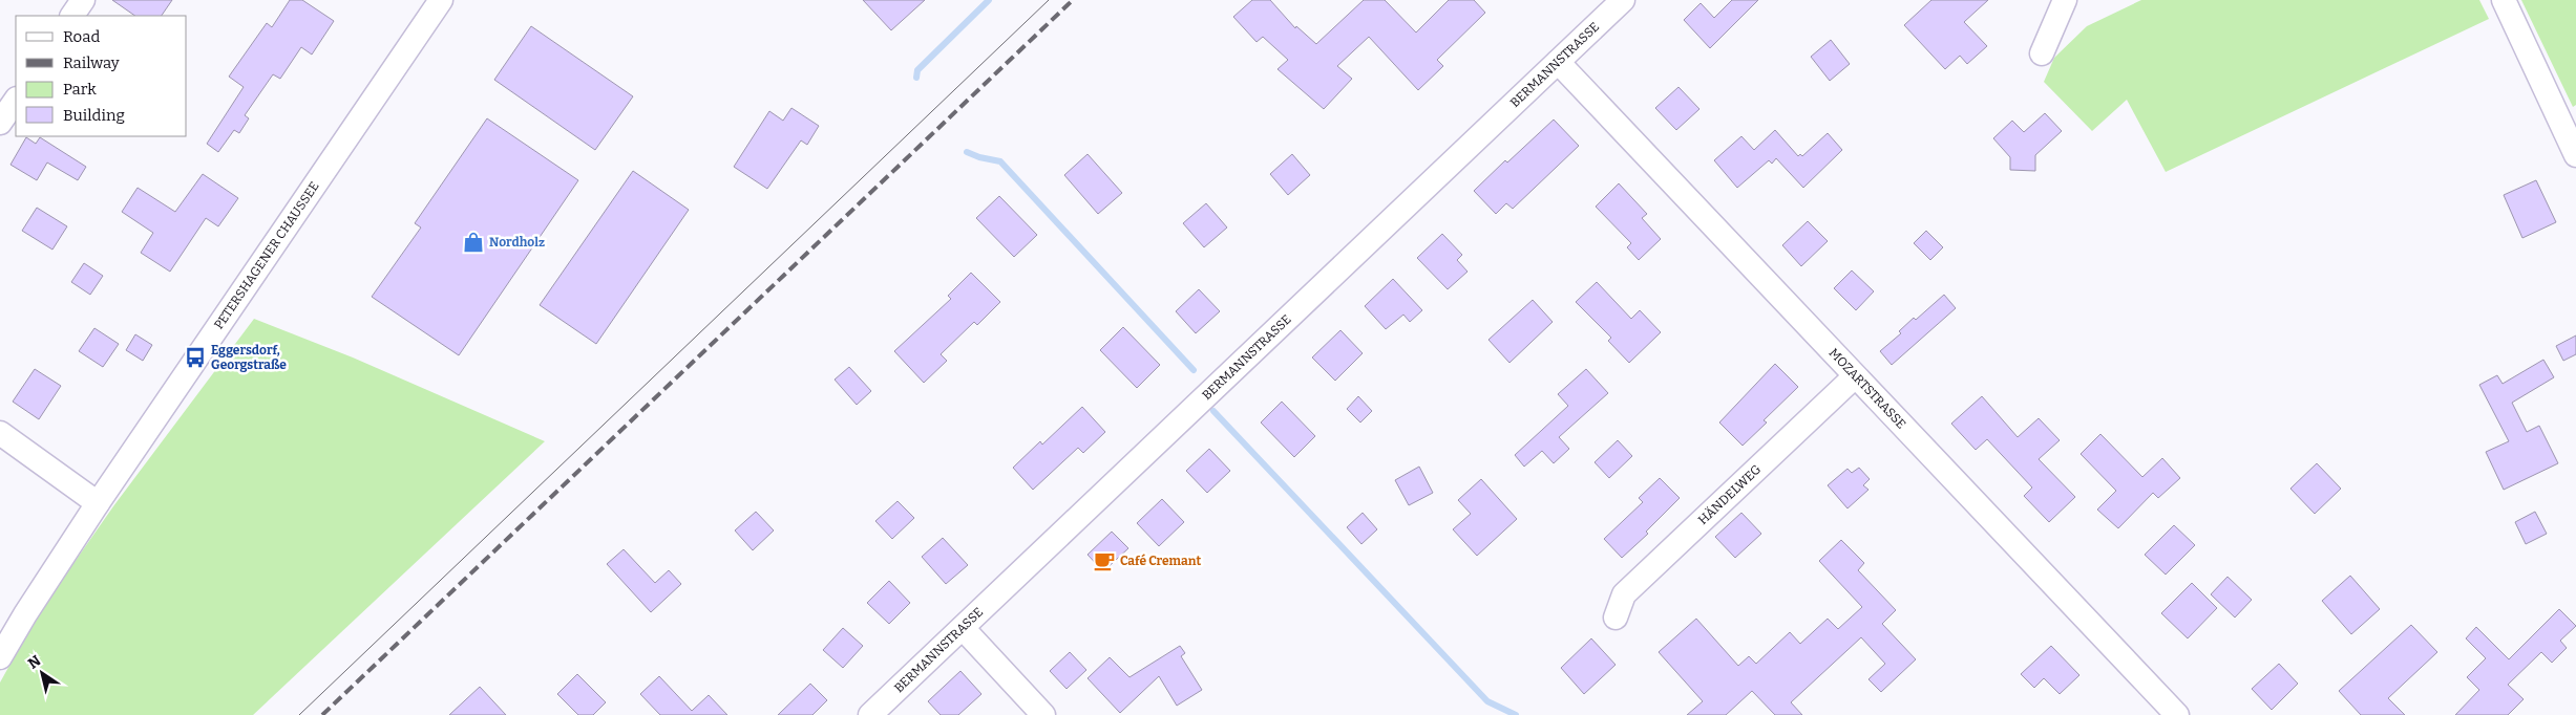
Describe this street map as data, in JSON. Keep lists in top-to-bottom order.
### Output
{
  "streets": {
    "street": [
      "BERMANNSTRASSE",
      "PETERSHAGENER CHAUSSEE",
      "MOZARTSTRASSE",
      "HÄNDELWEG"
    ]
  },
  "crossings": [
    ["BERMANNSTRASSE", "MOZARTSTRASSE"],
    ["MOZARTSTRASSE", "HÄNDELWEG"]
  ],
  "places": {
    "shop": ["Nordholz"],
    "bus stop": ["Eggersdorf, Georgstraße"],
    "cafe": ["Café Cremant"]
  },
  "legend": [
    "Road",
    "Railway",
    "Park",
    "Building"
  ],
  "north": "top left"
}
